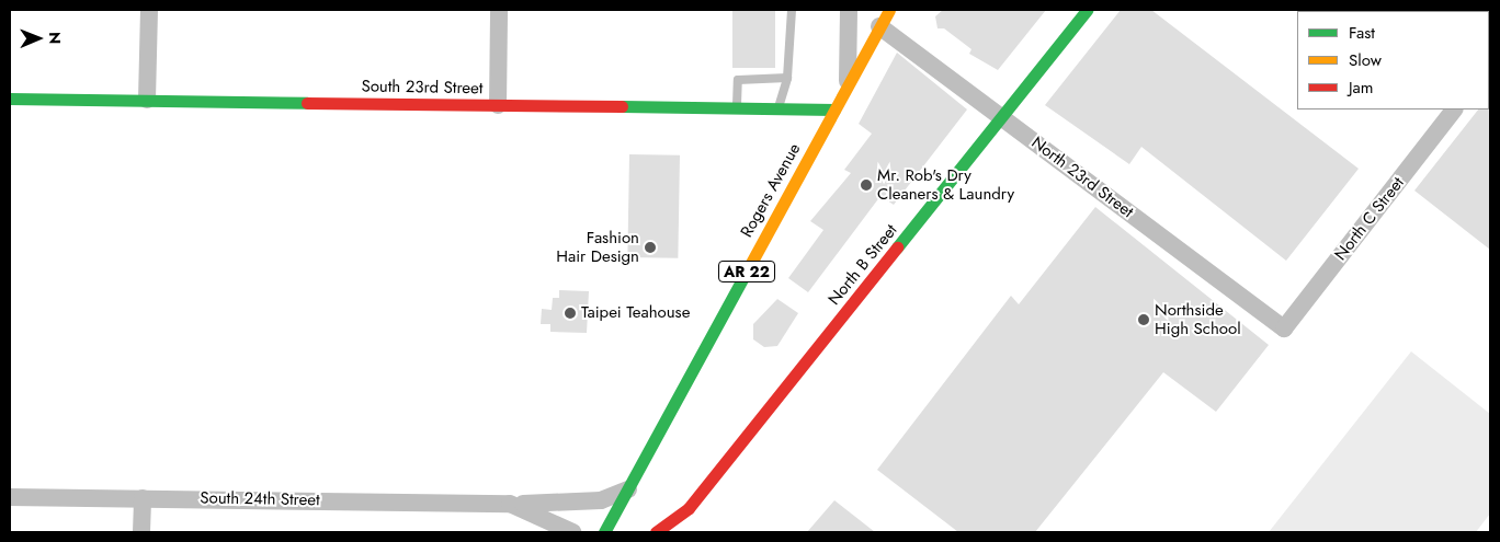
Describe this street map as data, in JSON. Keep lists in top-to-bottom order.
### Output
{
  "streets": {
    "street": [
      "South 23rd Street",
      "North 23rd Street",
      "Rogers Avenue",
      "North C Street",
      "North B Street",
      "AR 22",
      "South 24th Street"
    ]
  },
  "crossings": [
    ["South 23rd Street", "Rogers Avenue"],
    ["North 23rd Street", "Rogers Avenue"],
    ["North 23rd Street", "North C Street"],
    ["North 23rd Street", "North B Street"],
    ["Rogers Avenue", "South 24th Street"]
  ],
  "places": [
    "Mr. Rob's Dry Cleaners & Laundry",
    "Fashion Hair Design",
    "Taipei Teahouse",
    "Northside High School"
  ],
  "legend": ["Fast", "Slow", "Jam"],
  "north": "right"
}
